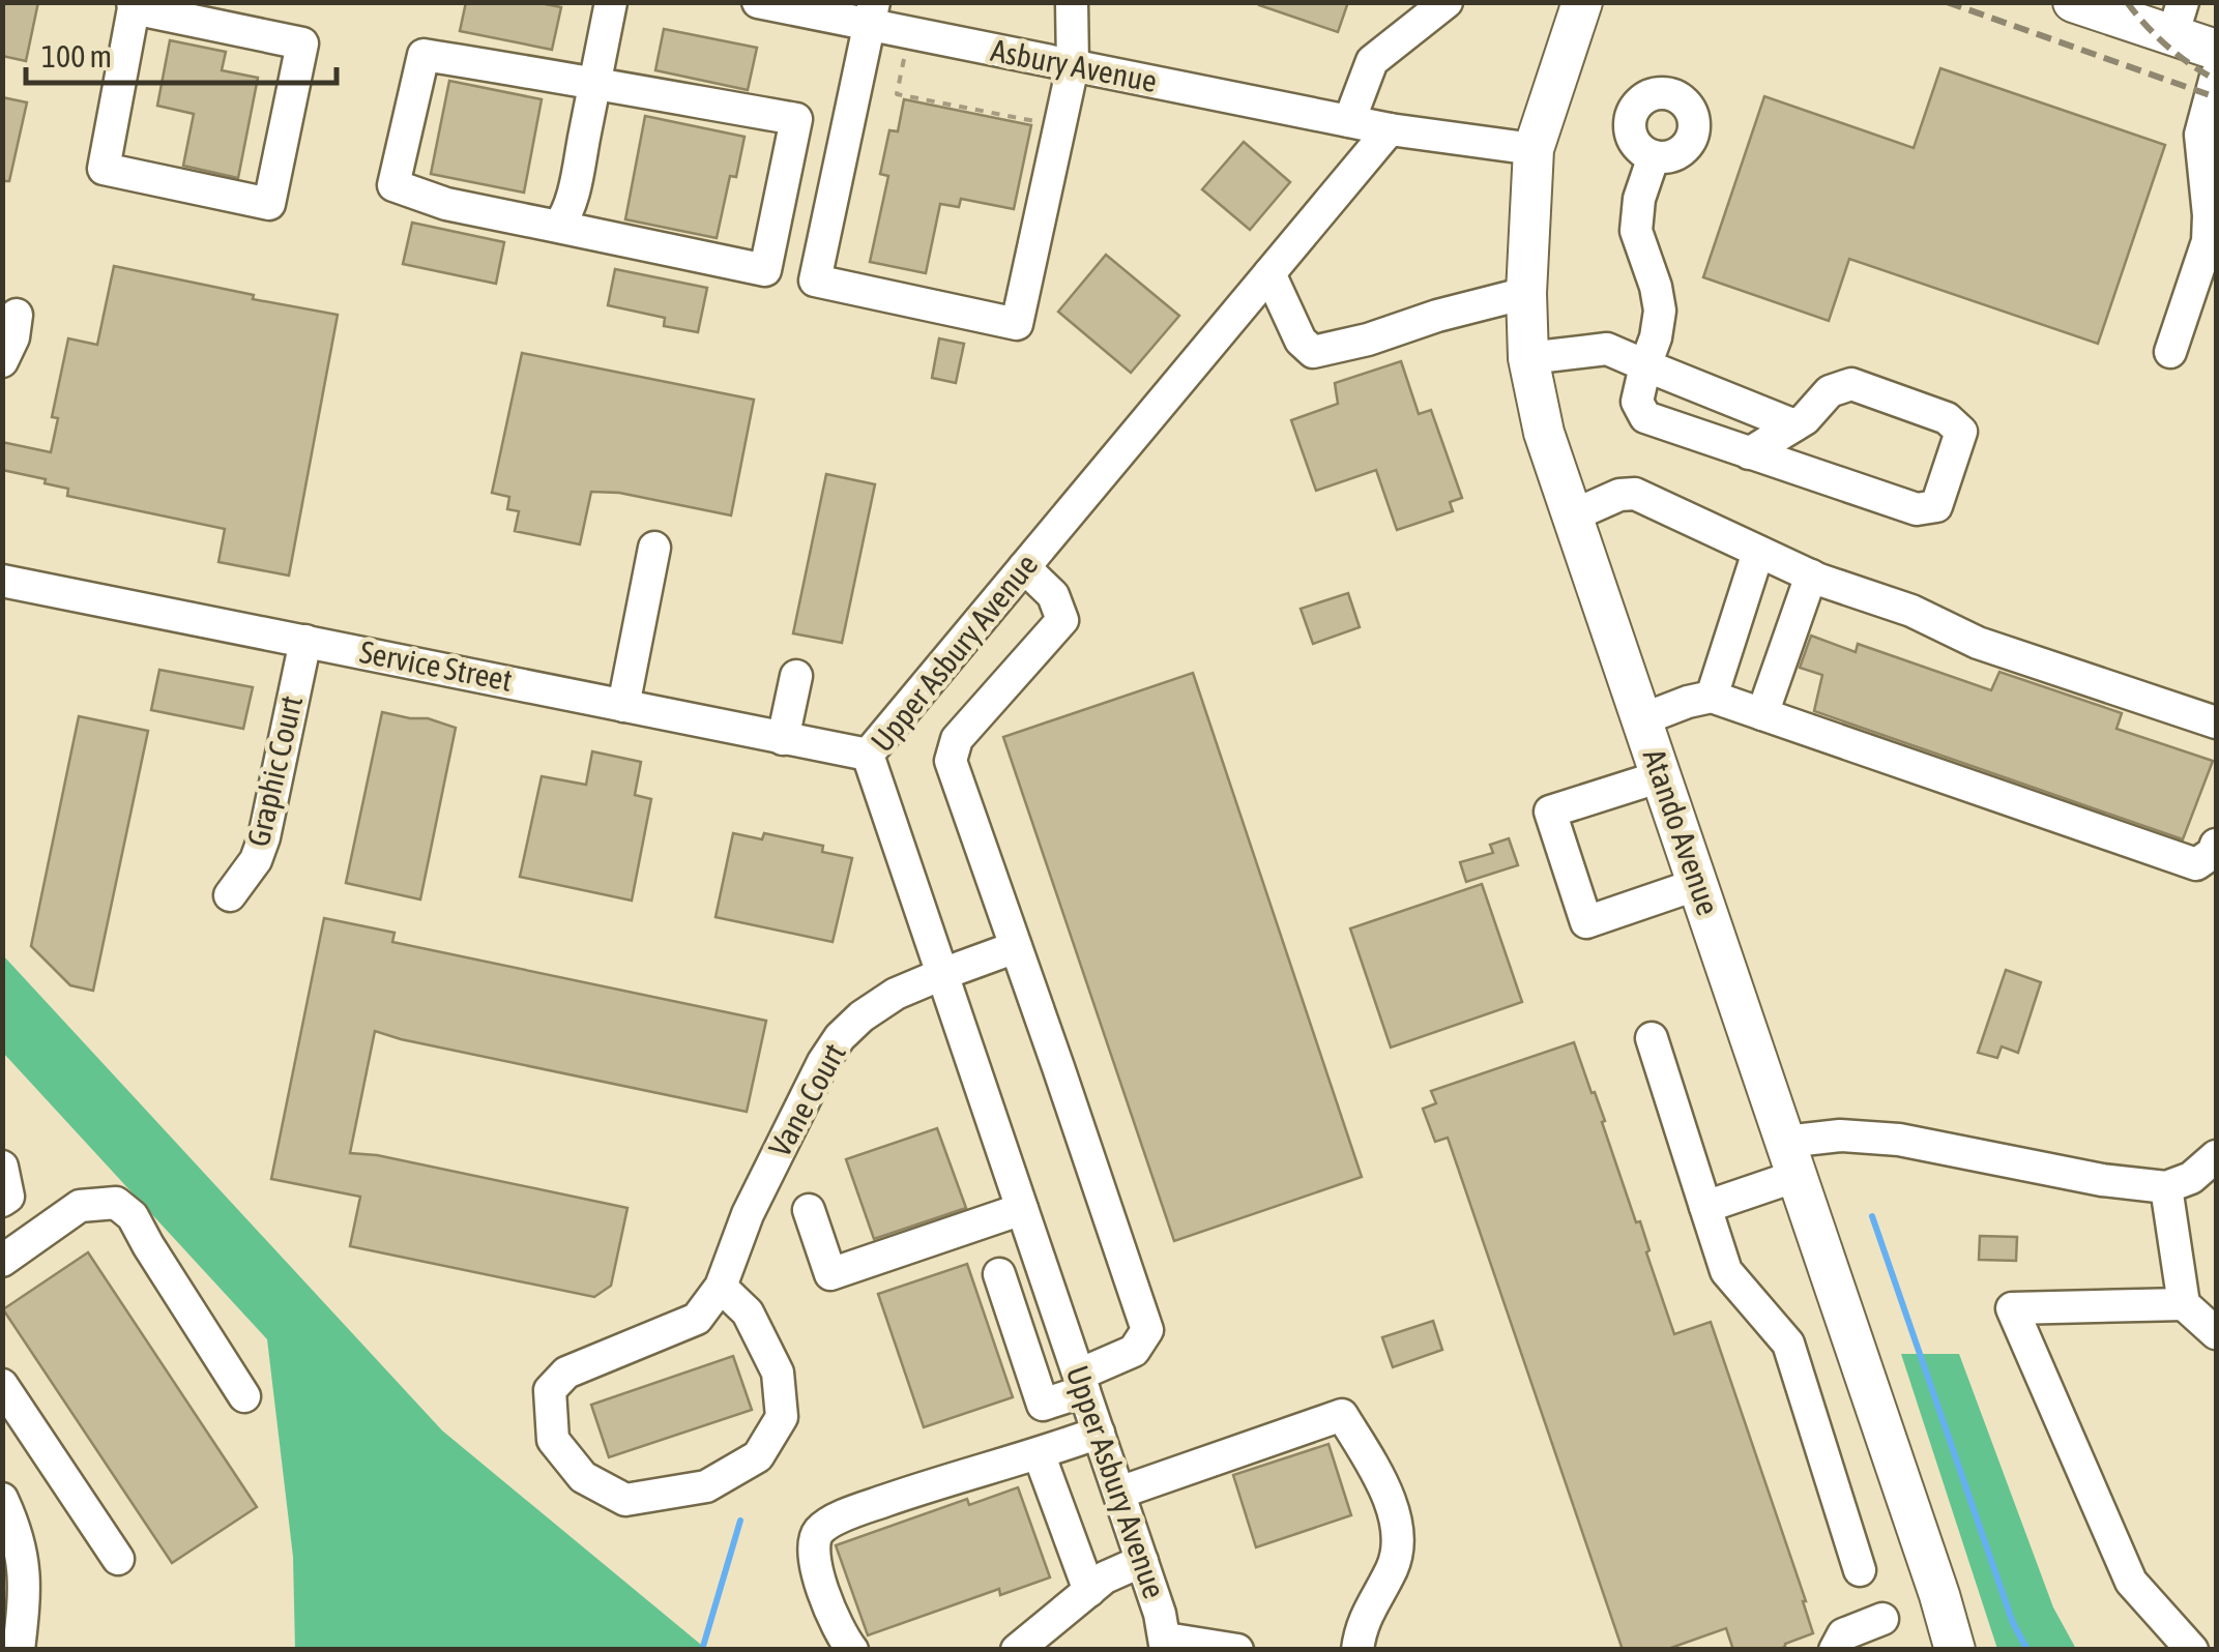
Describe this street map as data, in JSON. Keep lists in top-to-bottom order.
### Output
{
  "streets": {
    "main road": ["Atando Avenue"],
    "street": [
      "Asbury Avenue",
      "Upper Asbury Avenue",
      "Service Street",
      "Graphic Court",
      "Vane Court"
    ]
  },
  "crossings": [
    ["Asbury Avenue", "Upper Asbury Avenue"],
    ["Upper Asbury Avenue", "Service Street"],
    ["Upper Asbury Avenue", "Vane Court"],
    ["Service Street", "Graphic Court"]
  ],
  "scale_bar": "100 m"
}
